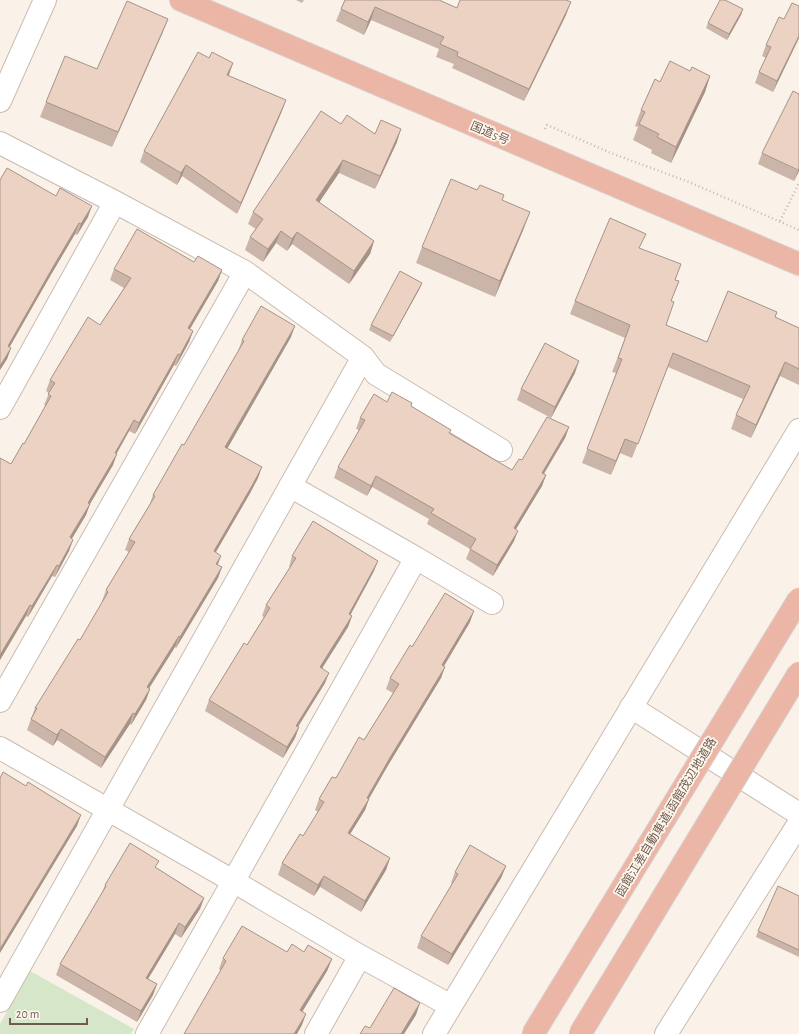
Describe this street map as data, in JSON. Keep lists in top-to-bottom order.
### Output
{
  "streets": {
    "highway": ["国道5号", "函館江差自動車道;函館茂辺地道路"]
  },
  "scale_bar": "20 m"
}
